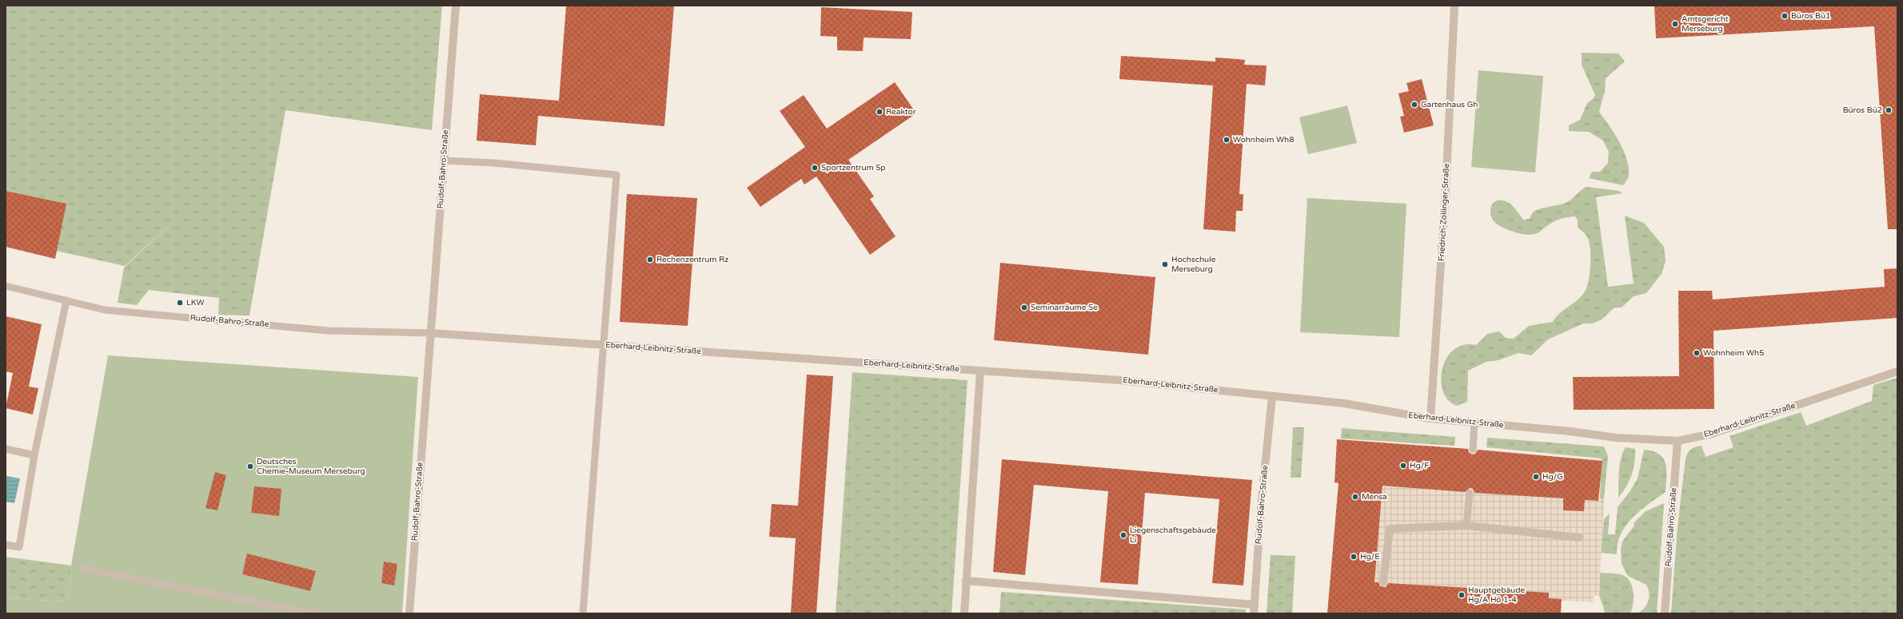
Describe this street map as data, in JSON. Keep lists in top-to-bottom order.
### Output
{
  "streets": {
    "street": ["Rudolf-Bahro-Straße", "Friedrich-Zollinger-Straße", "Eberhard-Leibnitz-Straße"]
  },
  "crossings": [
    ["Rudolf-Bahro-Straße", "Eberhard-Leibnitz-Straße"],
    ["Friedrich-Zollinger-Straße", "Eberhard-Leibnitz-Straße"]
  ],
  "places": [
    "Büros Bü1",
    "Amtsgericht Merseburg",
    "Gartenhaus Gh",
    "Büros Bü2",
    "Reaktor",
    "Wohnheim Wh8",
    "Sportzentrum Sp",
    "Rechenzentrum Rz",
    "Hochschule Merseburg",
    "LKW",
    "Seminarräume Se",
    "Wohnheim Wh5",
    "Hg/F",
    "Deutsches Chemie-Museum Merseburg",
    "Hg/G",
    "Mensa",
    "Liegenschaftsgebäude Li",
    "Hg/E",
    "Hauptgebäude Hg/A Hö 1-4"
  ]
}
